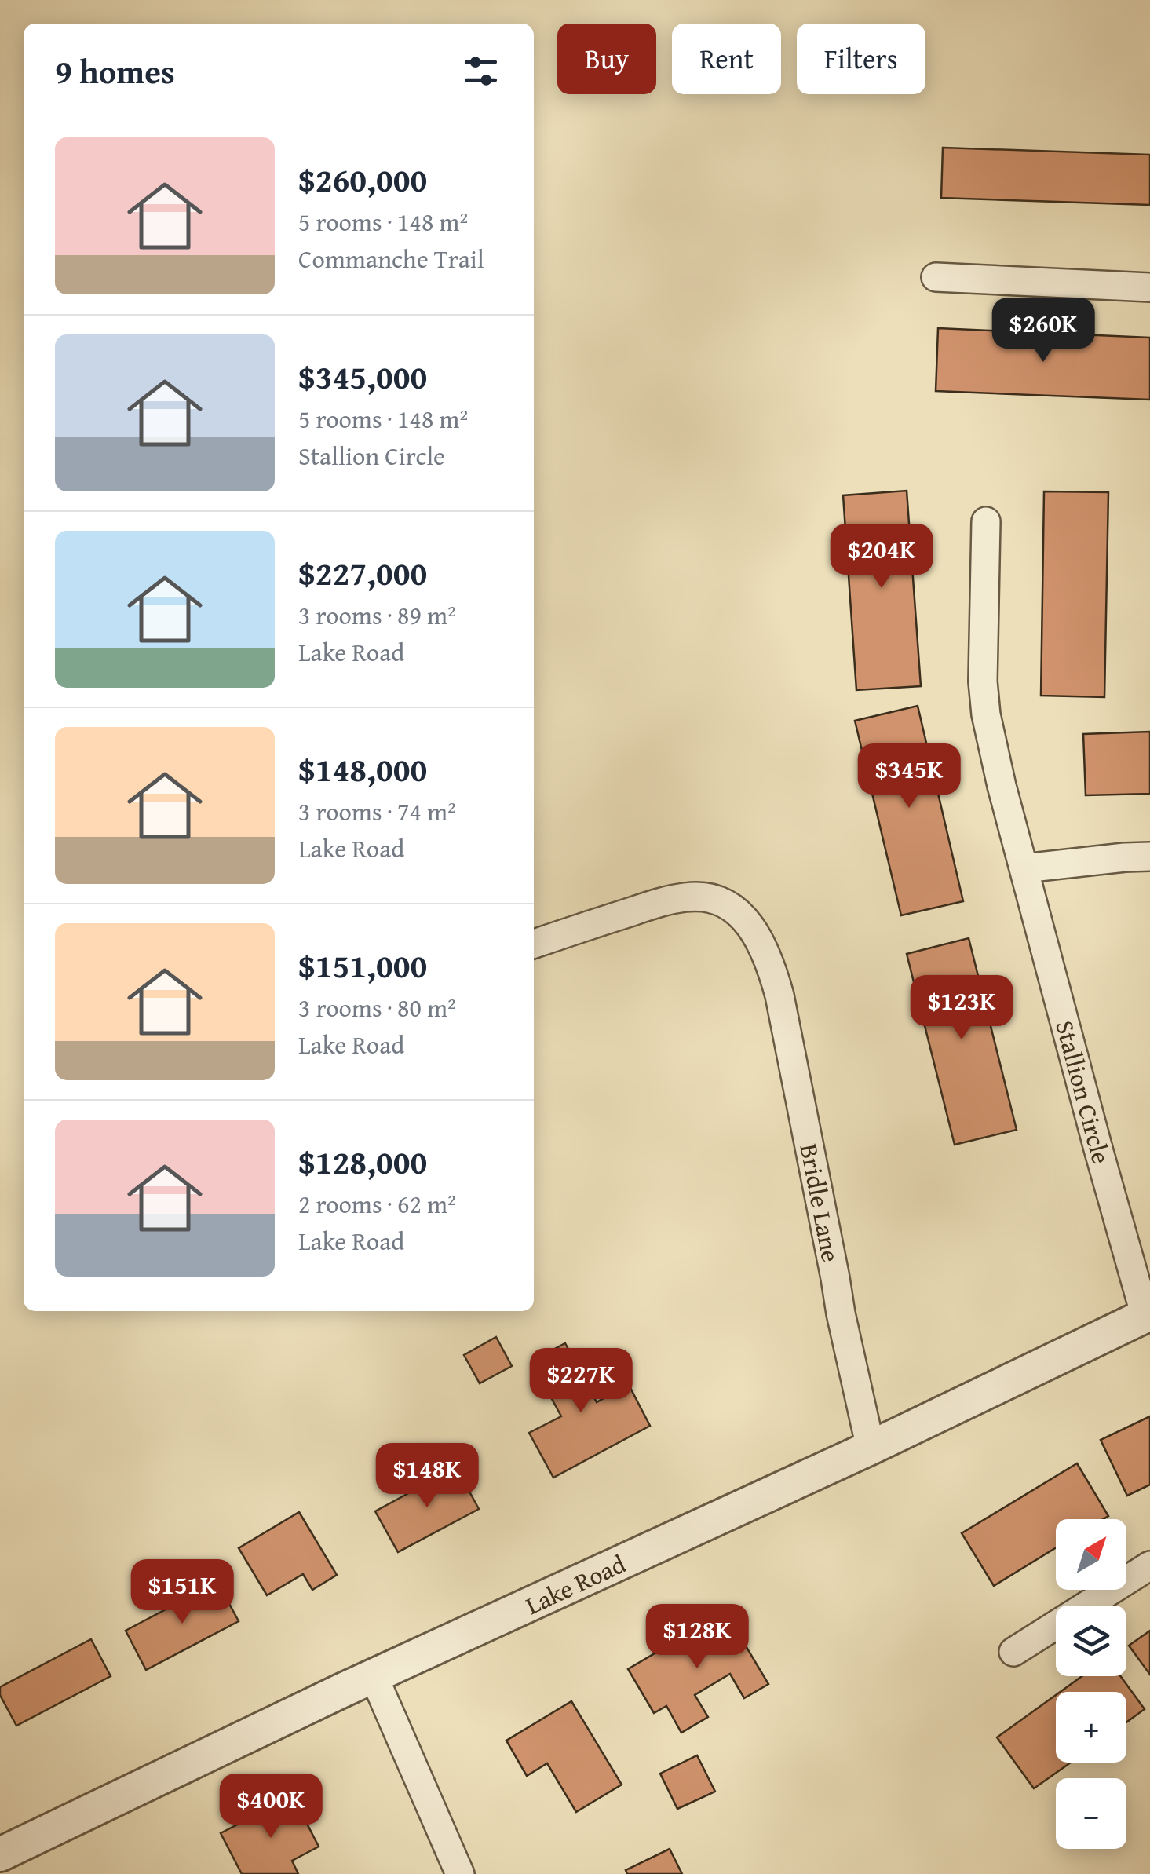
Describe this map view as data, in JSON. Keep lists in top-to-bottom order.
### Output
{
  "streets": {
    "street": ["Stallion Circle", "Bridle Lane", "Lake Road"]
  },
  "crossings": [
    ["Stallion Circle", "Lake Road"],
    ["Bridle Lane", "Lake Road"]
  ],
  "north": "top right",
  "page": {
    "chip": ["Buy", "Rent", "Filters"],
    "heading": "9 homes",
    "list": [
      {
        "name": "$260,000",
        "note": "5 rooms · 148 m² · Commanche Trail"
      },
      {
        "name": "$345,000",
        "note": "5 rooms · 148 m² · Stallion Circle"
      },
      {
        "name": "$227,000",
        "note": "3 rooms · 89 m² · Lake Road"
      },
      {
        "name": "$148,000",
        "note": "3 rooms · 74 m² · Lake Road"
      },
      {
        "name": "$151,000",
        "note": "3 rooms · 80 m² · Lake Road"
      },
      {
        "name": "$128,000",
        "note": "2 rooms · 62 m² · Lake Road"
      }
    ],
    "price": [
      "$260K",
      "$204K",
      "$345K",
      "$123K",
      "$227K",
      "$148K",
      "$151K",
      "$128K",
      "$400K"
    ],
    "map_buttons": ["+", "−"]
  }
}
